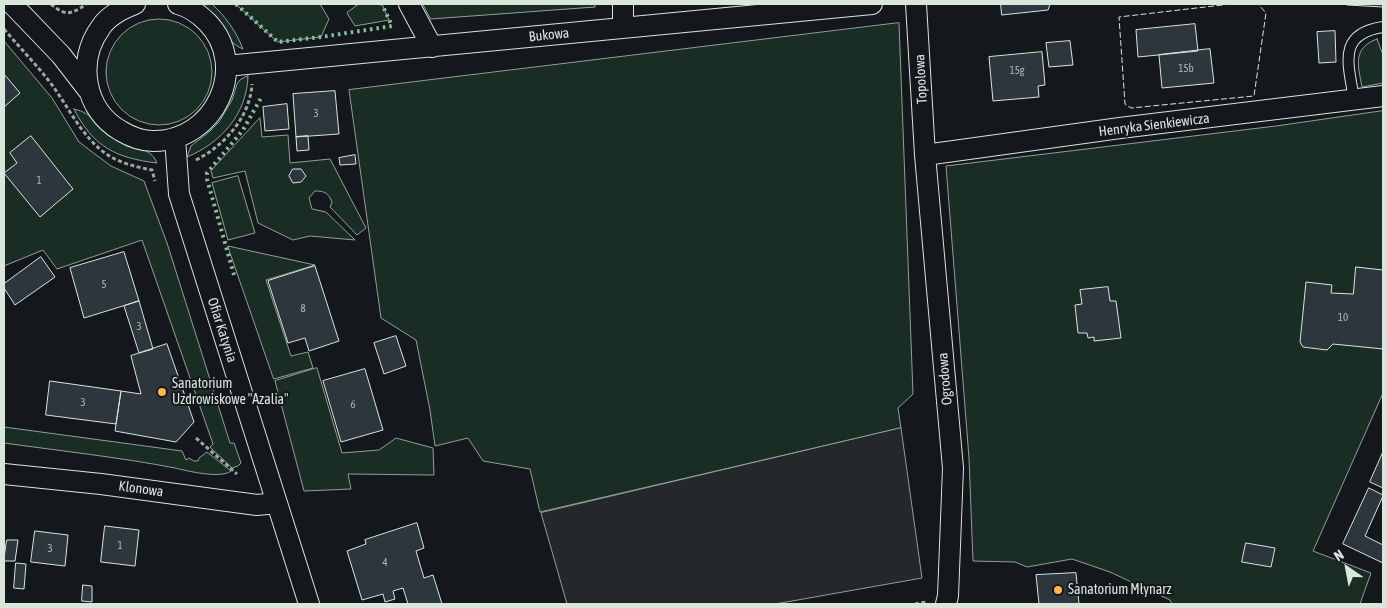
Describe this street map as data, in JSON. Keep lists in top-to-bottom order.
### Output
{
  "streets": {
    "street": [
      "Bukowa",
      "Topolowa",
      "Henryka Sienkiewicza",
      "Ofiar Katynia",
      "Ogrodowa",
      "Klonowa"
    ]
  },
  "crossings": [
    ["Topolowa", "Henryka Sienkiewicza"],
    ["Topolowa", "Ogrodowa"],
    ["Henryka Sienkiewicza", "Ogrodowa"],
    ["Ofiar Katynia", "Klonowa"]
  ],
  "places": ["Sanatorium Uzdrowiskowe \"Azalia\"", "Sanatorium Młynarz"],
  "house_numbers": [
    "15b",
    "15g",
    "3",
    "1",
    "5",
    "8",
    "10",
    "3",
    "3",
    "6",
    "1",
    "3",
    "4"
  ],
  "north": "top left"
}
